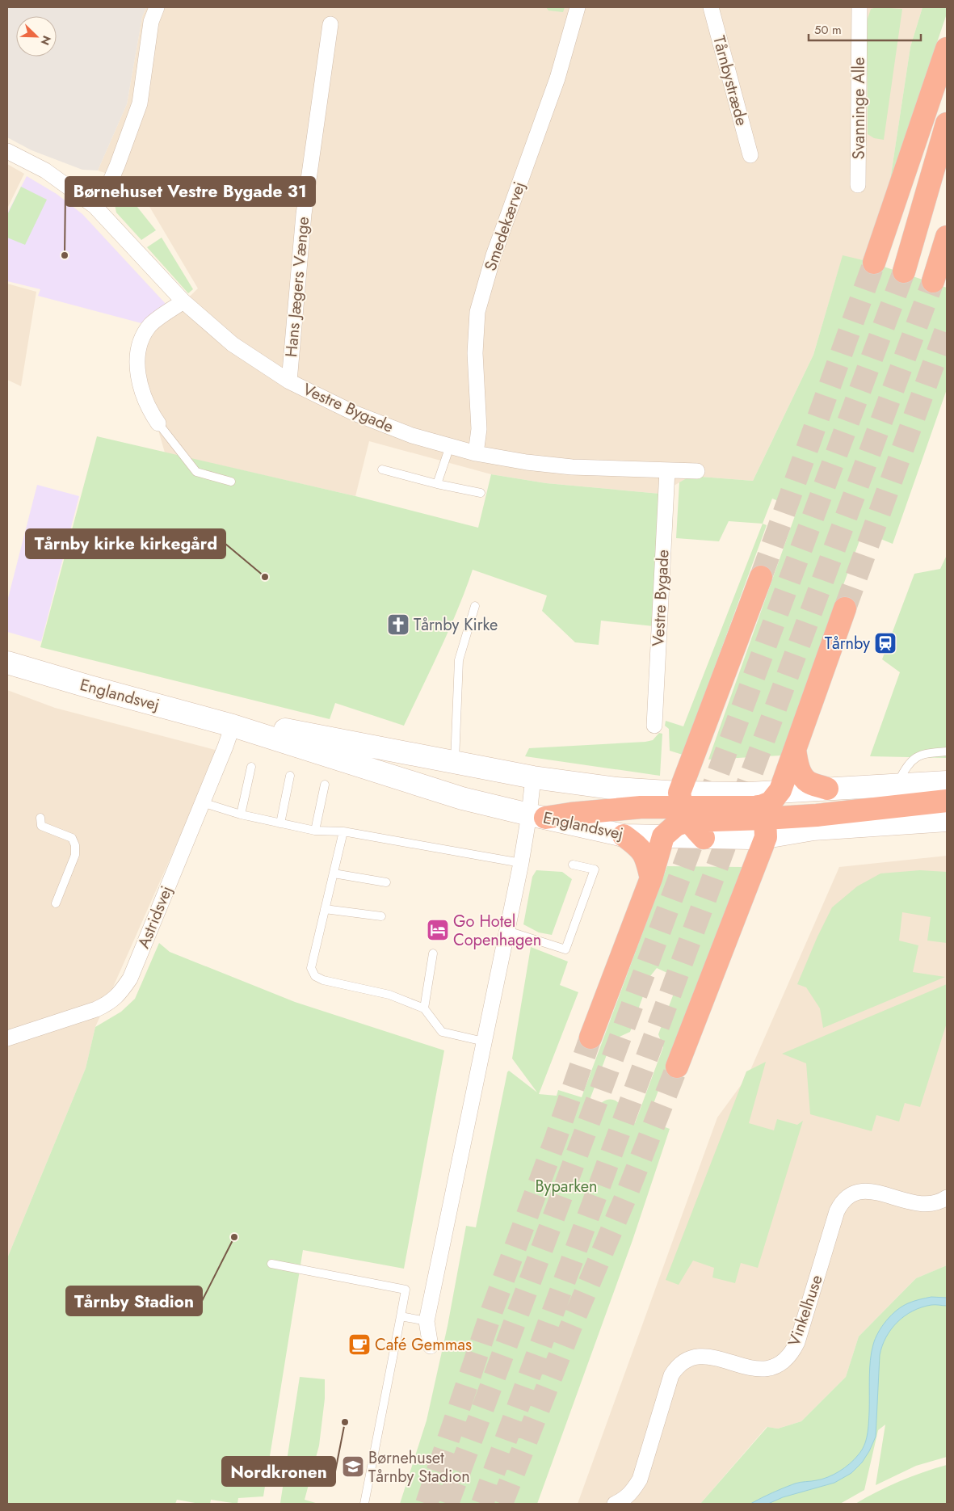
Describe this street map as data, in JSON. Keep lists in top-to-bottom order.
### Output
{
  "streets": {
    "main road": ["Englandsvej"],
    "street": [
      "Tårnbystræde",
      "Svanninge Alle",
      "Smedekærvej",
      "Hans Jægers Vænge",
      "Vestre Bygade",
      "Astridsvej",
      "Vinkelhuse"
    ]
  },
  "crossings": [
    ["Smedekærvej", "Vestre Bygade"],
    ["Hans Jægers Vænge", "Vestre Bygade"],
    ["Englandsvej", "Astridsvej"]
  ],
  "parks": ["Byparken"],
  "places": {
    "other": [
      "Børnehuset Vestre Bygade 31",
      "Tårnby kirke kirkegård",
      "Tårnby Stadion",
      "Nordkronen"
    ],
    "church": ["Tårnby Kirke"],
    "station": ["Tårnby"],
    "hotel": ["Go Hotel Copenhagen"],
    "cafe": ["Café Gemmas"],
    "school or university": ["Børnehuset Tårnby Stadion"]
  },
  "scale_bar": "50 m",
  "north": "bottom right"
}
